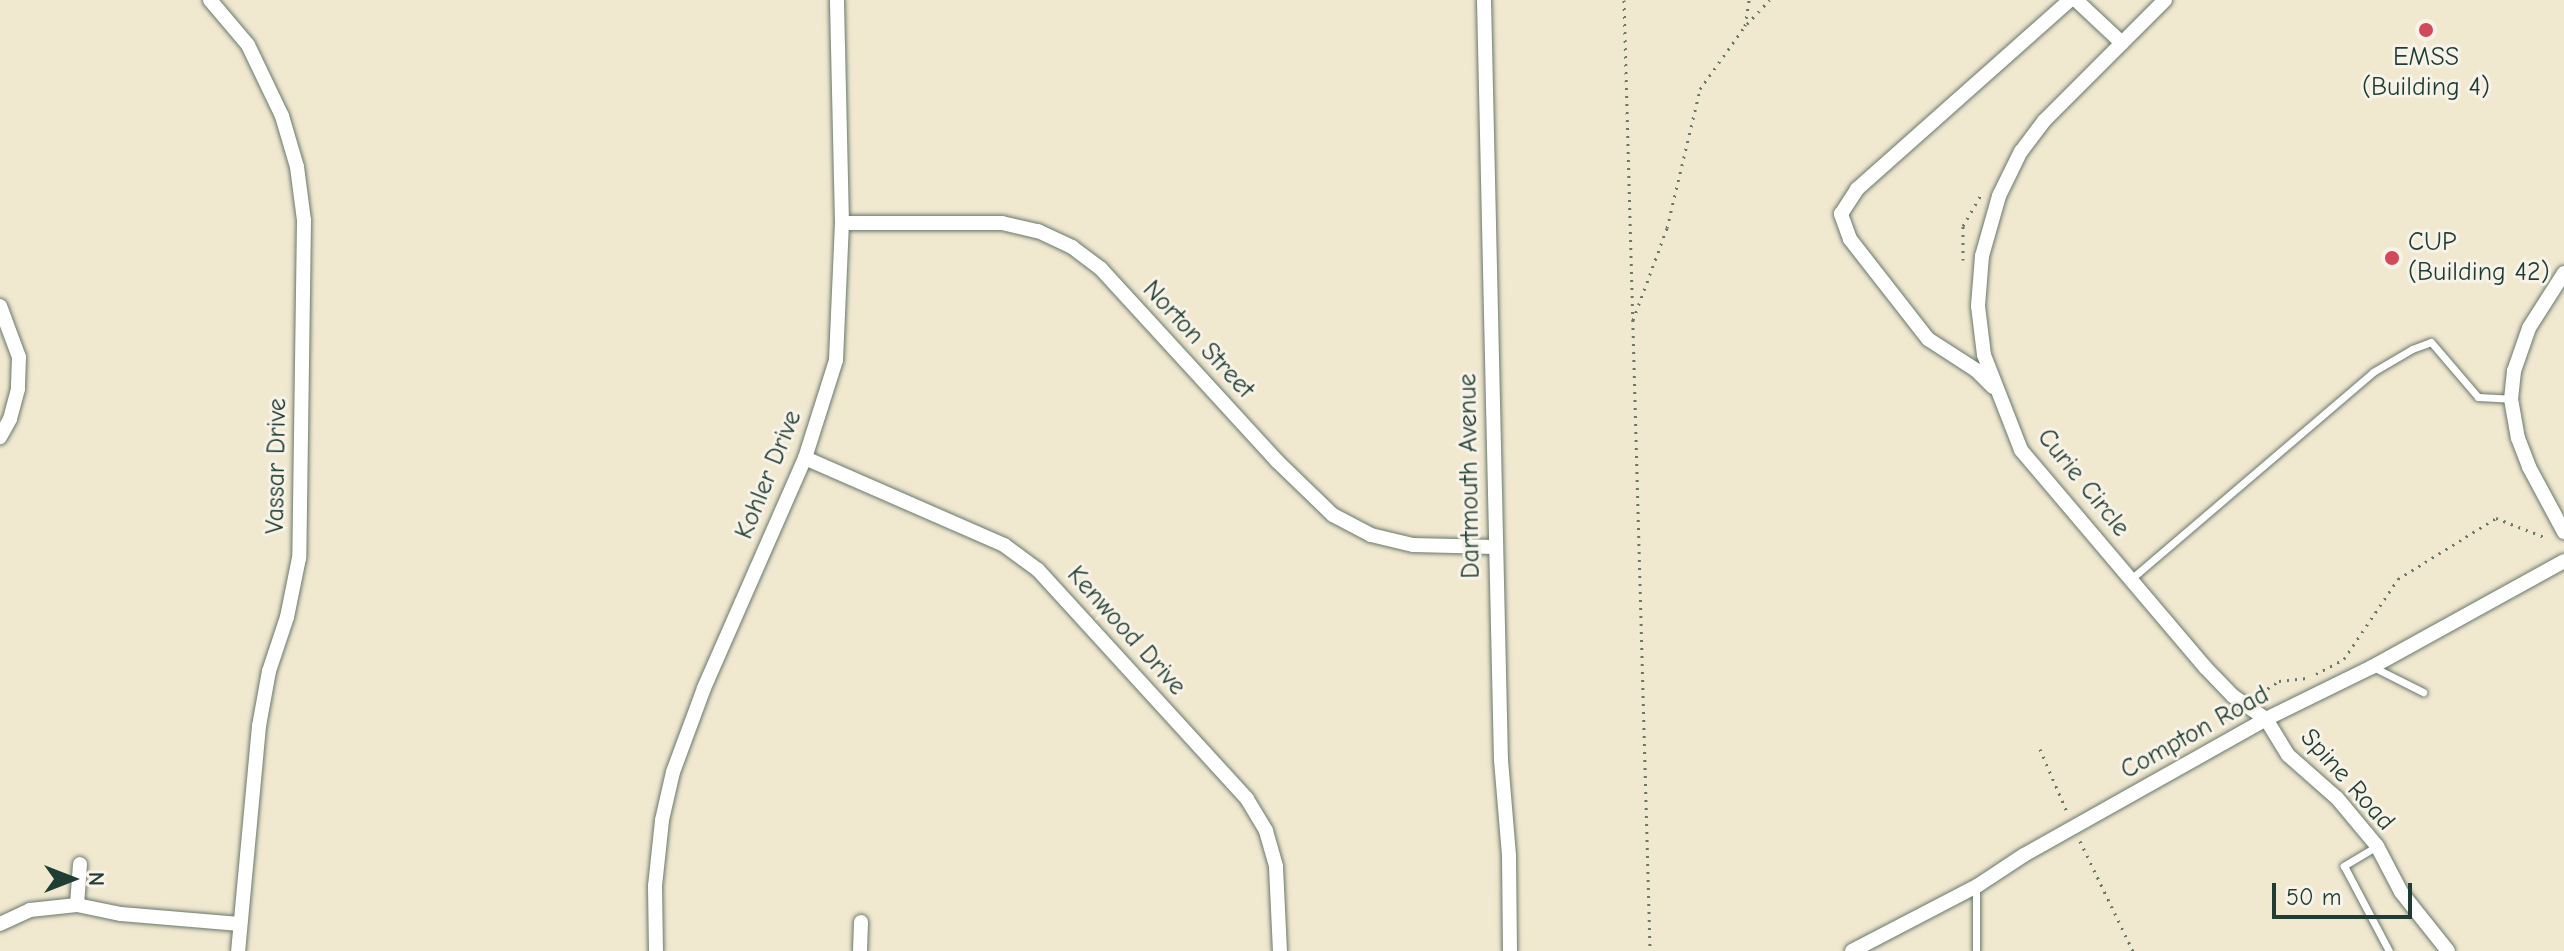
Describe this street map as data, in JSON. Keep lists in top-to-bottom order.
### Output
{
  "streets": {
    "street": [
      "Norton Street",
      "Vassar Drive",
      "Kohler Drive",
      "Dartmouth Avenue",
      "Curie Circle",
      "Kenwood Drive",
      "Compton Road",
      "Spine Road"
    ]
  },
  "crossings": [
    ["Norton Street", "Kohler Drive"],
    ["Norton Street", "Dartmouth Avenue"],
    ["Kohler Drive", "Kenwood Drive"],
    ["Curie Circle", "Compton Road"],
    ["Curie Circle", "Spine Road"],
    ["Compton Road", "Spine Road"]
  ],
  "places": ["EMSS (Building 4)", "CUP (Building 42)"],
  "scale_bar": "50 m",
  "north": "right"
}
